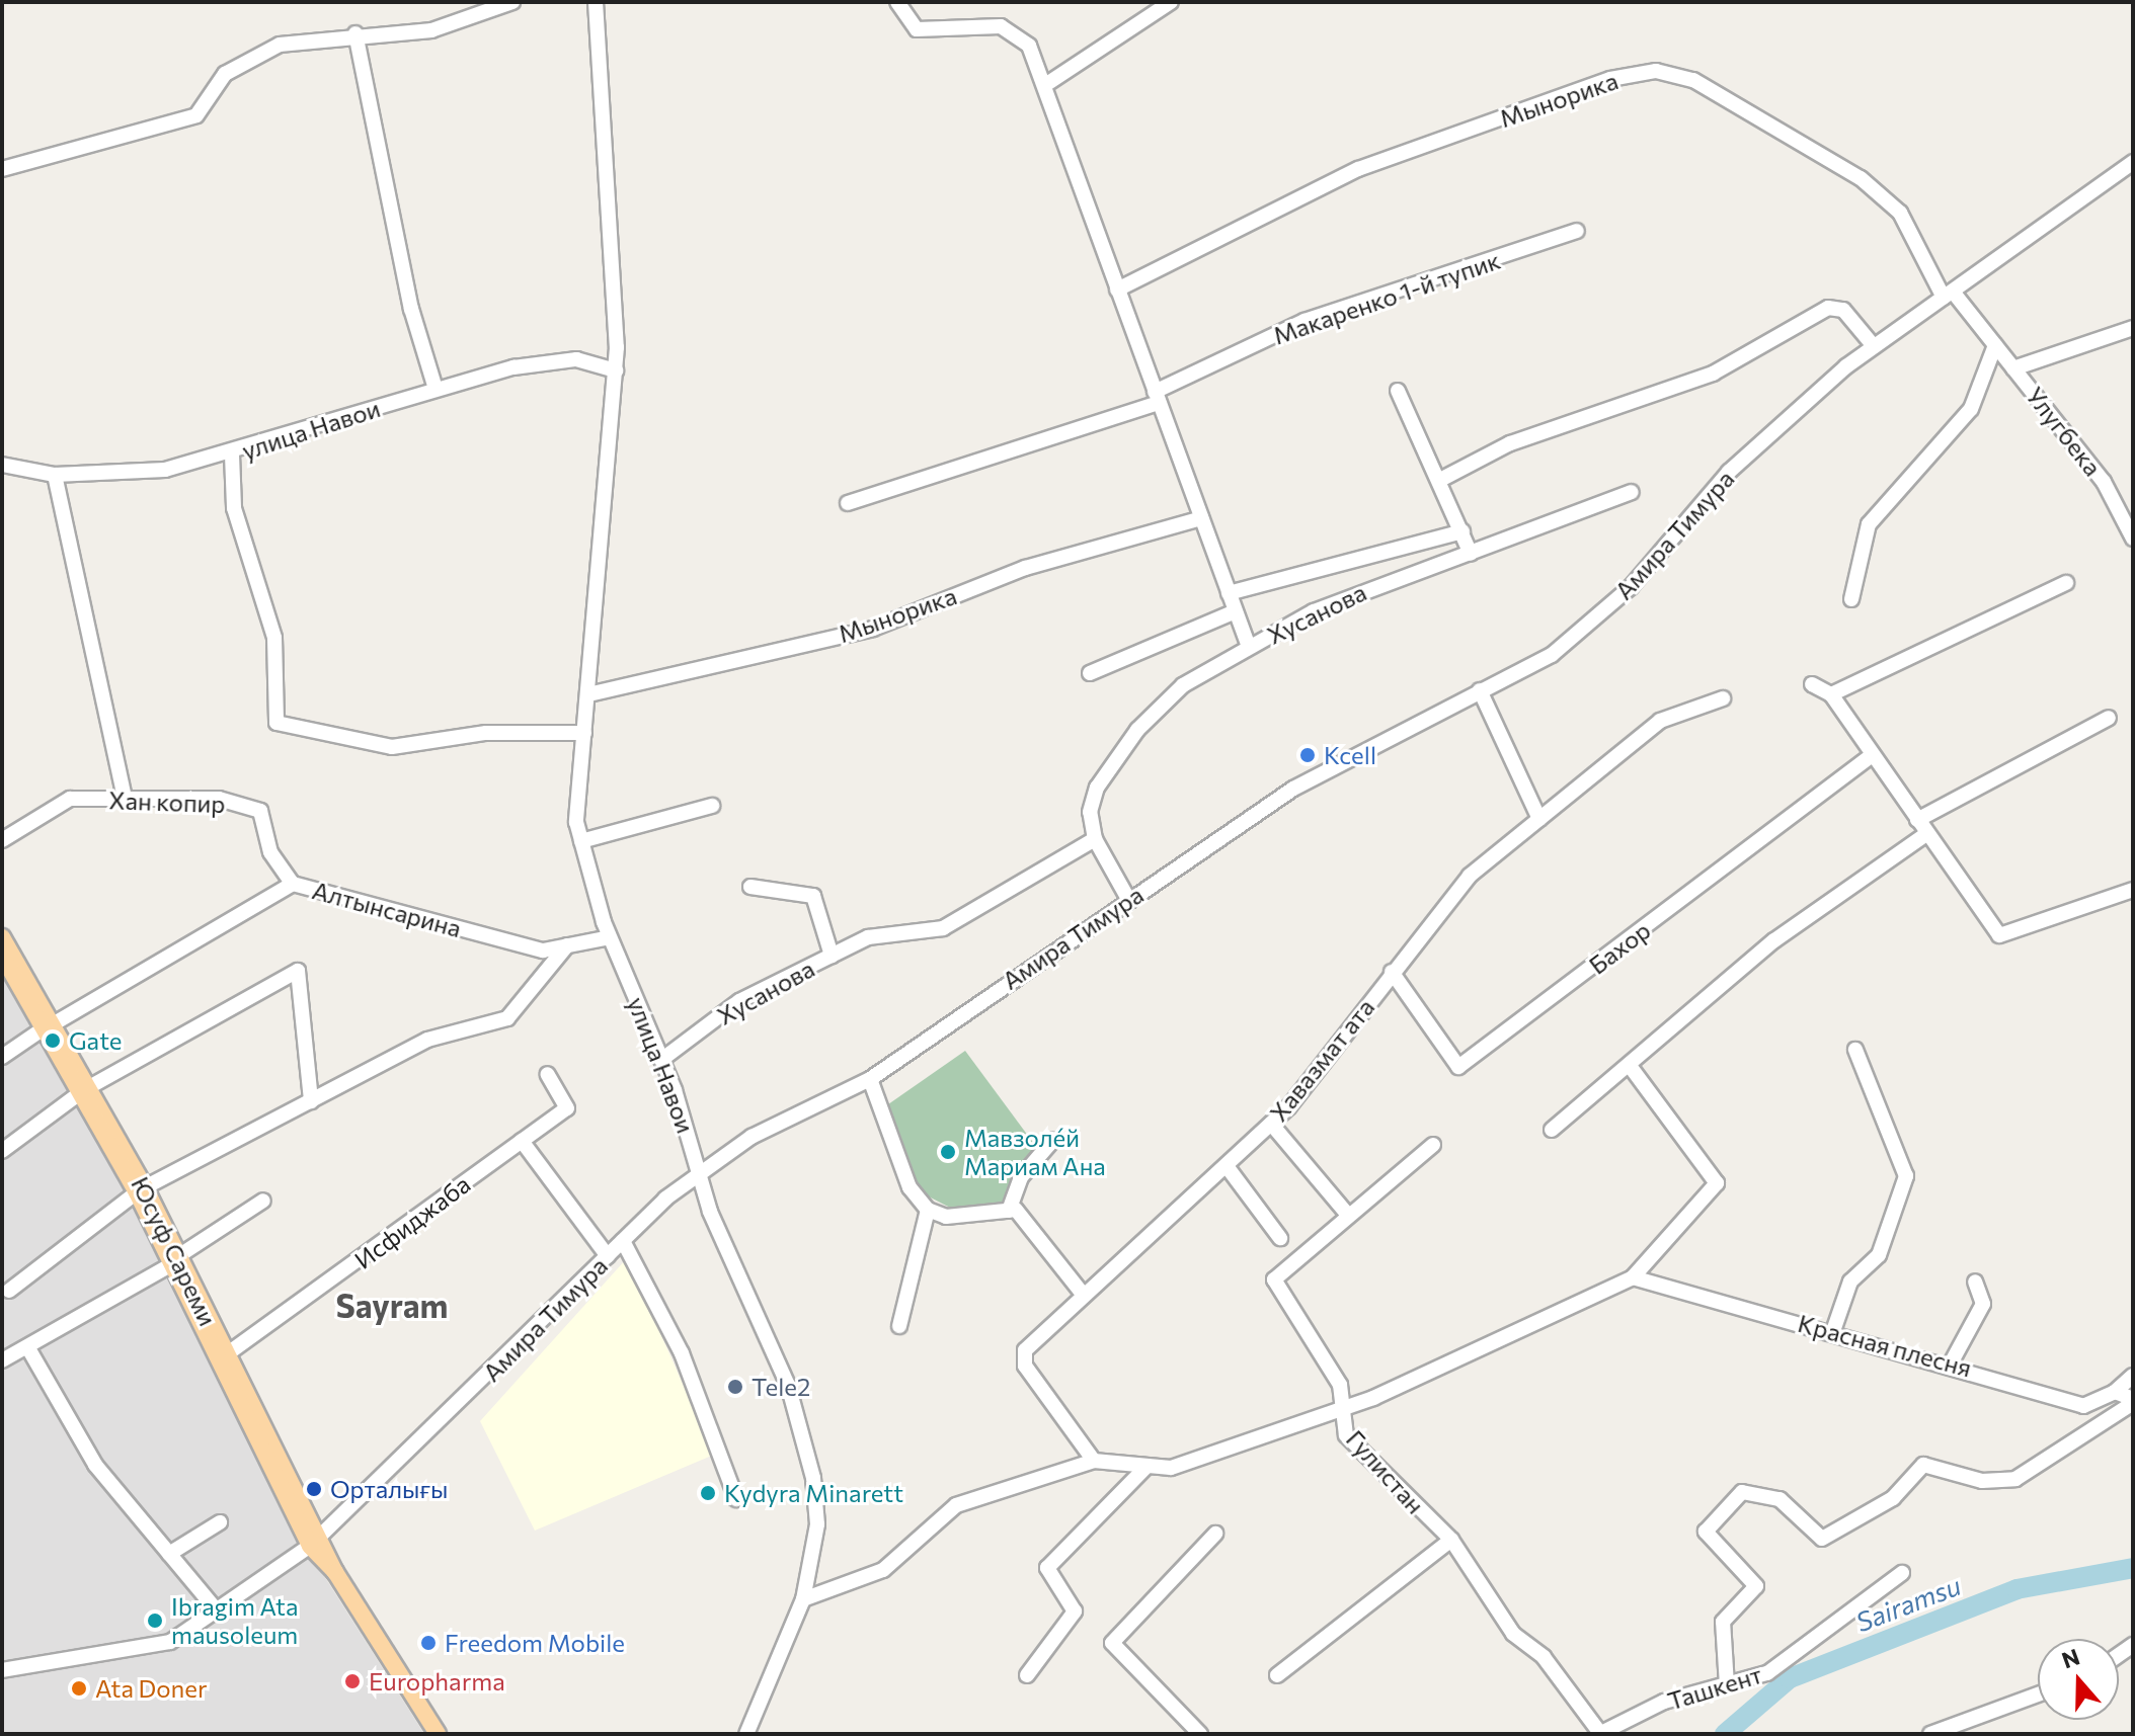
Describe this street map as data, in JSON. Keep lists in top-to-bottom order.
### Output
{
  "streets": {
    "main road": ["Юсуф Сареми"],
    "street": [
      "Мынорика",
      "Макаренко 1-й тупик",
      "улица Навои",
      "Улугбека",
      "Амира Тимура",
      "Хусанова",
      "Хан копир",
      "Алтынсарина",
      "Бахор",
      "Хавазмат ата",
      "Исфиджаба",
      "Красная плесня",
      "Гулистан",
      "Ташкент"
    ]
  },
  "crossings": [
    ["Мынорика", "улица Навои"],
    ["Мынорика", "Улугбека"],
    ["Мынорика", "Амира Тимура"],
    ["улица Навои", "Амира Тимура"],
    ["улица Навои", "Хусанова"],
    ["улица Навои", "Алтынсарина"],
    ["Улугбека", "Амира Тимура"],
    ["Амира Тимура", "Юсуф Сареми"],
    ["Хан копир", "Алтынсарина"],
    ["Алтынсарина", "Юсуф Сареми"],
    ["Бахор", "Хавазмат ата"],
    ["Исфиджаба", "Юсуф Сареми"],
    ["Гулистан", "Ташкент"]
  ],
  "districts": ["Sayram"],
  "water": ["Sairamsu"],
  "places": [
    "Kcell",
    "Gate",
    "Мавзоле́й Мариам Ана",
    "Tele2",
    "Орталығы",
    "Kydyra Minarett",
    "Ibragim Ata mausoleum",
    "Freedom Mobile",
    "Europharma",
    "Ata Doner"
  ],
  "north": "top"
}
